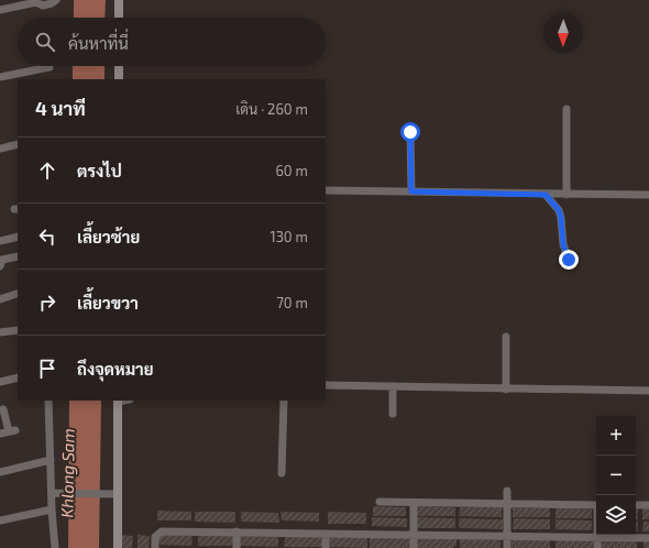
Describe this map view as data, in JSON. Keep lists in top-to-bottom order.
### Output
{
  "water": ["Khlong Sam"],
  "north": "bottom",
  "page": {
    "search": "ค้นหาที่นี่",
    "heading": ["4 นาที", "เดิน · 260 m"],
    "list": [
      ["ตรงไป", "60 m"],
      ["เลี้ยวซ้าย", "130 m"],
      ["เลี้ยวขวา", "70 m"],
      "ถึงจุดหมาย"
    ],
    "map_buttons": ["+", "−"]
  }
}
